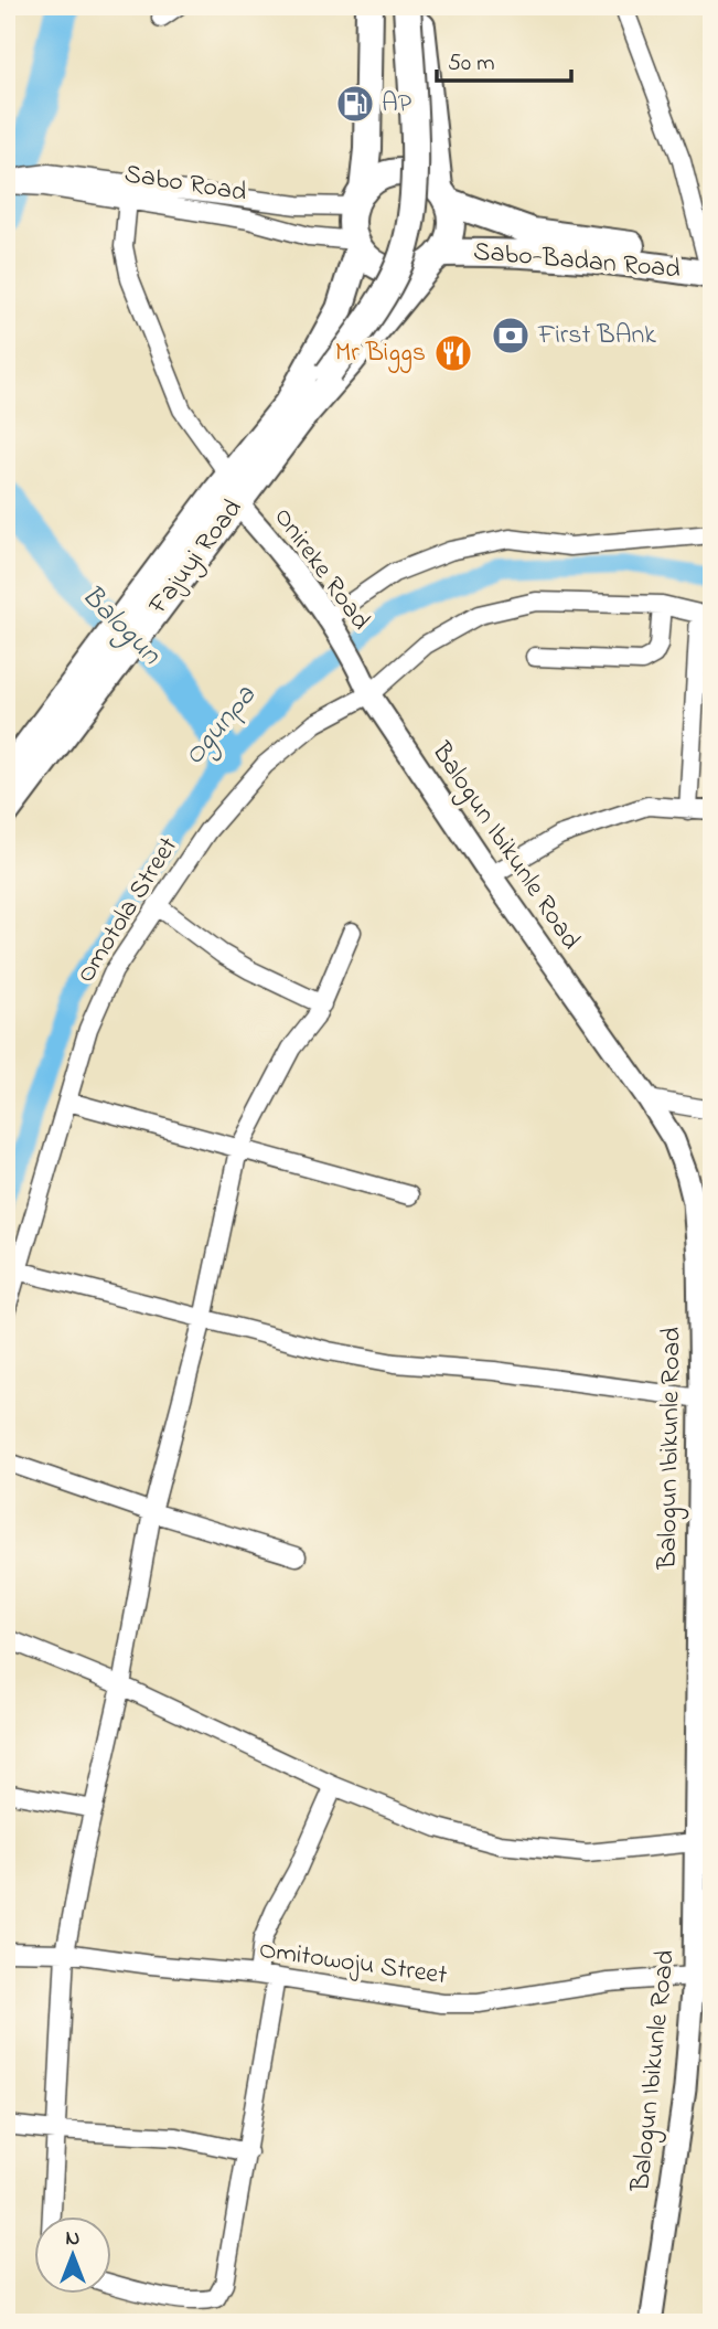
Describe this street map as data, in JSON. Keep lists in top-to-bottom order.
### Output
{
  "streets": {
    "main road": ["Sabo-Badan Road", "Fajuyi Road"],
    "street": [
      "Sabo Road",
      "Onireke Road",
      "Balogun Ibikunle Road",
      "Omotola Street",
      "Omitowoju Street"
    ]
  },
  "crossings": [
    ["Sabo Road", "Sabo-Badan Road"],
    ["Fajuyi Road", "Onireke Road"],
    ["Onireke Road", "Balogun Ibikunle Road"],
    ["Balogun Ibikunle Road", "Omotola Street"],
    ["Balogun Ibikunle Road", "Omitowoju Street"]
  ],
  "water": ["Balogun", "Ogunpa"],
  "places": {
    "fuel station": ["AP"],
    "bank": ["First BAnk"],
    "restaurant": ["Mr Biggs"]
  },
  "scale_bar": "50 m",
  "north": "top"
}
